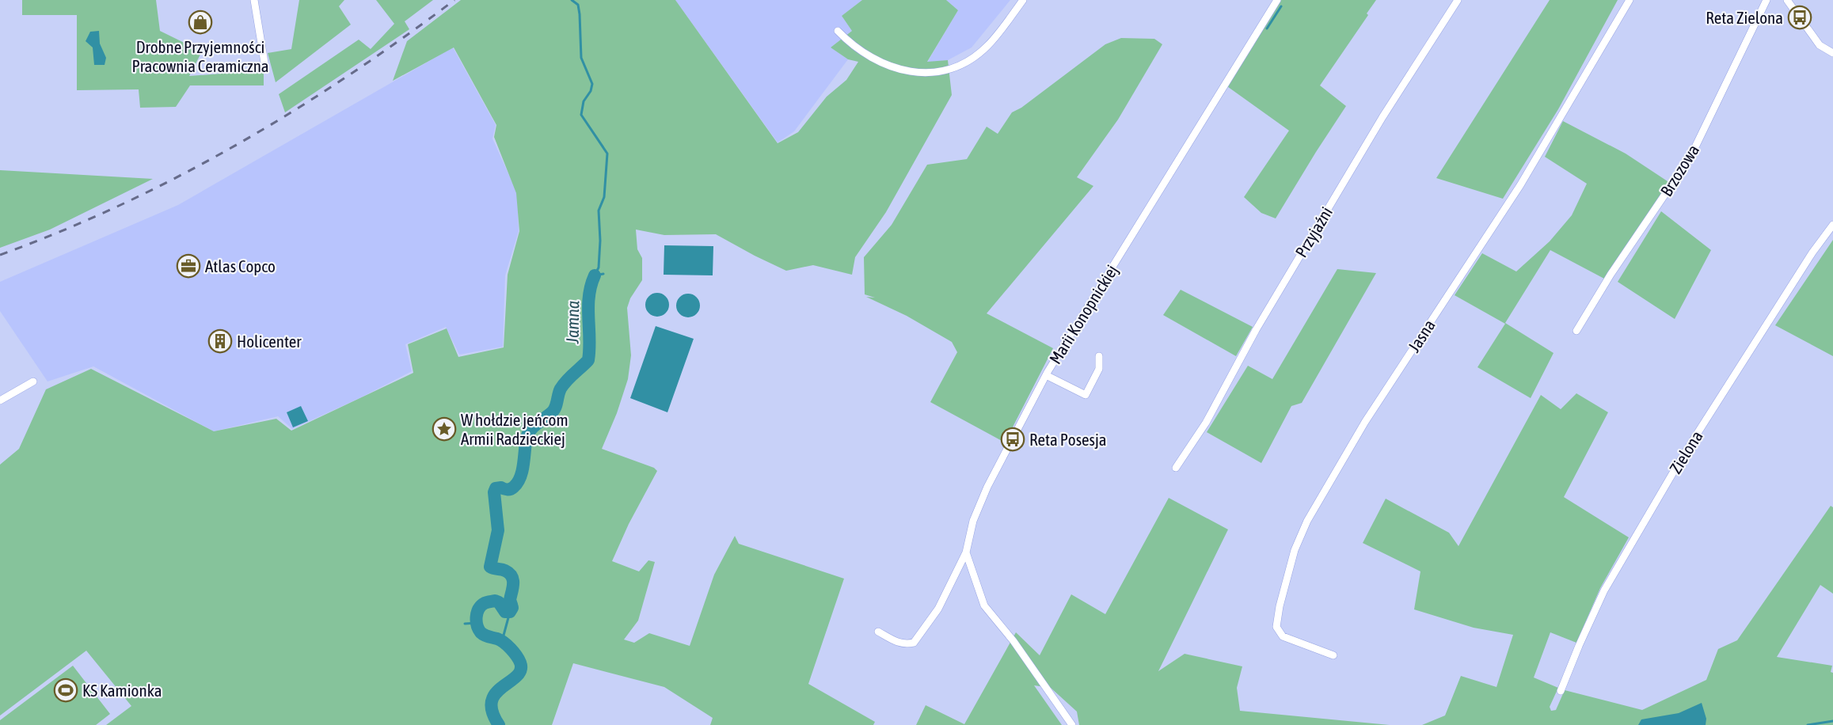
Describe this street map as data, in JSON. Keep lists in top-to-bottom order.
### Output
{
  "streets": {
    "street": [
      "Brzozowa",
      "Przyjaźni",
      "Marii Konopnickiej",
      "Jasna",
      "Zielona"
    ]
  },
  "water": ["Jamna"],
  "places": {
    "bus stop": ["Reta Zielona", "Reta Posesja"],
    "shop": ["Drobne Przyjemności Pracownia Ceramiczna"],
    "office": ["Atlas Copco"],
    "building": ["Holicenter"],
    "place": ["W hołdzie jeńcom Armii Radzieckiej"],
    "sports": ["KS Kamionka"]
  }
}
